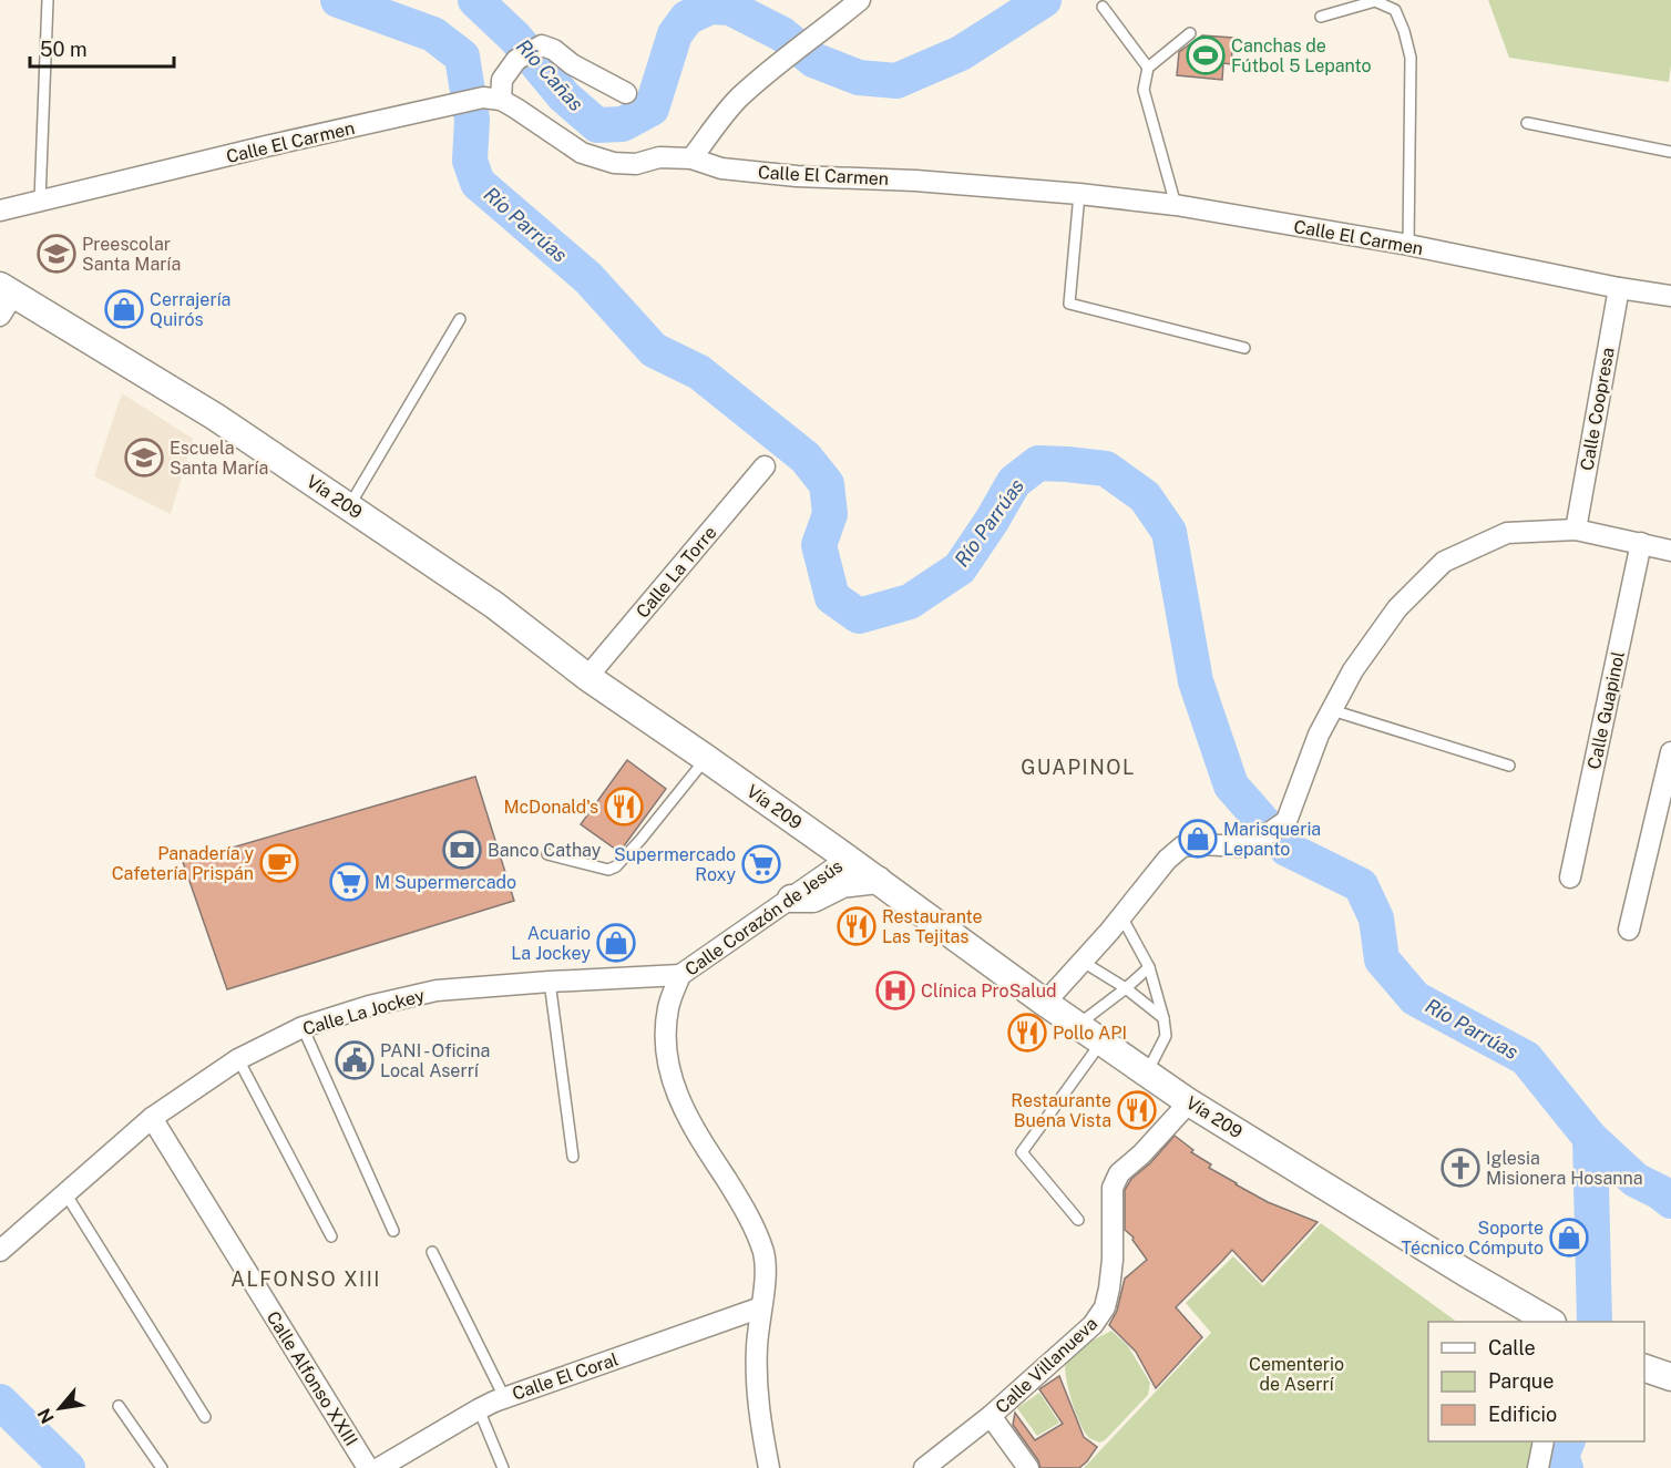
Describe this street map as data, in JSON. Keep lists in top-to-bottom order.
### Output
{
  "streets": {
    "main road": ["Vía 209"],
    "street": [
      "Calle El Carmen",
      "Calle Coopresa",
      "Calle La Torre",
      "Calle Guapinol",
      "Calle Corazón de Jesús",
      "Calle La Jockey",
      "Calle Villanueva",
      "Calle El Coral",
      "Calle Alfonso XXIII"
    ]
  },
  "crossings": [
    ["Calle El Carmen", "Calle Coopresa"],
    ["Vía 209", "Calle La Torre"],
    ["Vía 209", "Calle Corazón de Jesús"],
    ["Vía 209", "Calle Villanueva"],
    ["Calle Corazón de Jesús", "Calle La Jockey"],
    ["Calle Corazón de Jesús", "Calle El Coral"],
    ["Calle La Jockey", "Calle Alfonso XXIII"]
  ],
  "districts": ["GUAPINOL", "ALFONSO XIII"],
  "water": ["Río Cañas", "Río Parrúas"],
  "parks": ["Cementerio de Aserrí"],
  "places": {
    "sports": ["Canchas de Fútbol 5 Lepanto"],
    "school or university": ["Preescolar Santa María", "Escuela Santa María"],
    "shop": [
      "Cerrajería Quirós",
      "Marisqueria Lepanto",
      "Acuario La Jockey",
      "Soporte Técnico Cómputo"
    ],
    "restaurant": [
      "McDonald's",
      "Restaurante Las Tejitas",
      "Pollo API",
      "Restaurante Buena Vista"
    ],
    "bank": ["Banco Cathay"],
    "cafe": ["Panadería y Cafetería Prispán"],
    "supermarket": ["Supermercado Roxy", "M Supermercado"],
    "hospital": ["Clínica ProSalud"],
    "public building": ["PANI - Oficina Local Aserrí"],
    "church": ["Iglesia Misionera Hosanna"]
  },
  "legend": ["Calle", "Parque", "Edificio"],
  "scale_bar": "50 m",
  "north": "bottom left"
}
